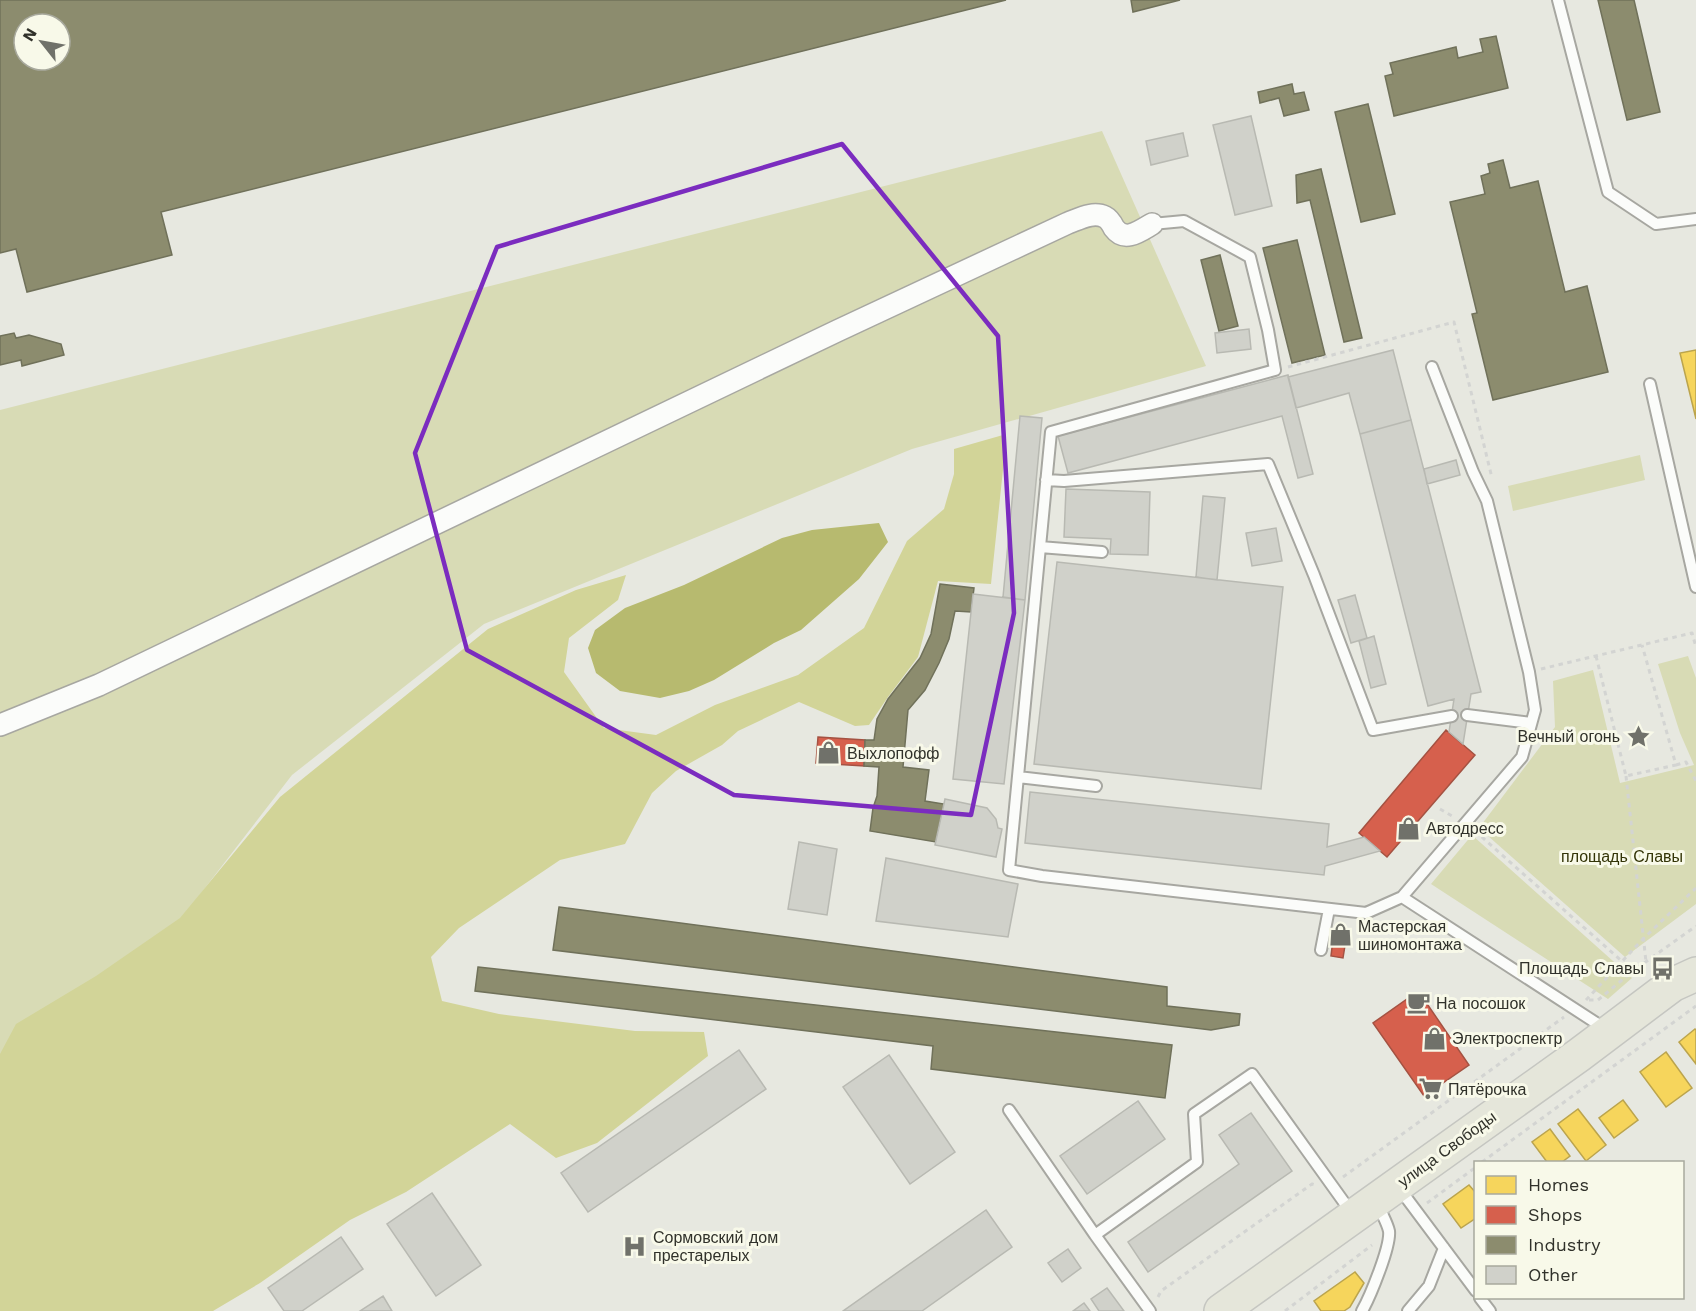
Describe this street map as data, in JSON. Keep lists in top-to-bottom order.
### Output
{
  "streets": {
    "main road": ["улица Свободы"]
  },
  "parks": ["площадь Славы"],
  "places": {
    "place": ["Вечный огонь"],
    "shop": [
      "Выхлопофф",
      "Автодресс",
      "Мастерская шиномонтажа",
      "Электроспектр"
    ],
    "bus stop": ["Площадь Славы"],
    "cafe": ["На посошок"],
    "supermarket": ["Пятёрочка"],
    "hospital": ["Сормовский дом престарелых"]
  },
  "legend": [
    "Homes",
    "Shops",
    "Industry",
    "Other"
  ],
  "north": "top left"
}
